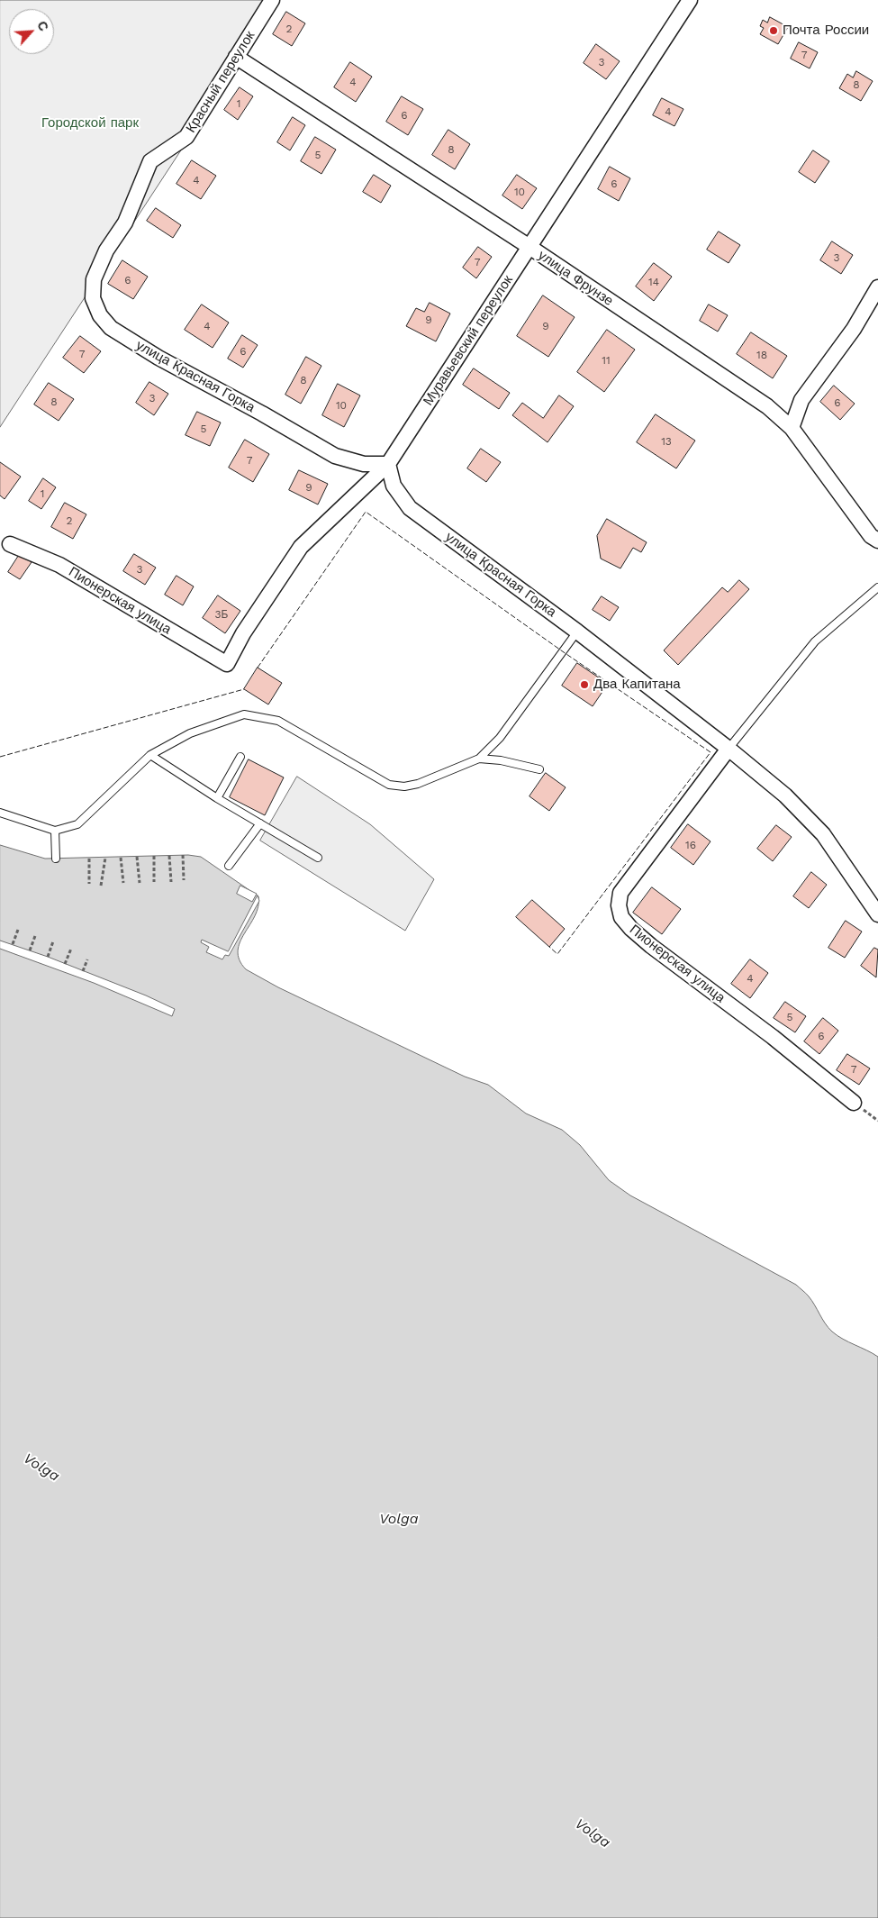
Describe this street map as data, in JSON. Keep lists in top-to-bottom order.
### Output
{
  "streets": {
    "street": [
      "Красный переулок",
      "улица Фрунзе",
      "Муравьевский переулок",
      "улица Красная Горка",
      "Пионерская улица"
    ]
  },
  "crossings": [
    ["Красный переулок", "улица Фрунзе"],
    ["Красный переулок", "улица Красная Горка"],
    ["улица Фрунзе", "Муравьевский переулок"],
    ["Муравьевский переулок", "улица Красная Горка"],
    ["Муравьевский переулок", "Пионерская улица"],
    ["улица Красная Горка", "Пионерская улица"]
  ],
  "water": ["Volga"],
  "parks": ["Городской парк"],
  "places": ["Почта России", "Два Капитана"],
  "house_numbers": [
    "2",
    "7",
    "3",
    "4",
    "8",
    "1",
    "4",
    "6",
    "8",
    "5",
    "4",
    "6",
    "10",
    "3",
    "7",
    "6",
    "14",
    "9",
    "4",
    "9",
    "6",
    "7",
    "18",
    "11",
    "8",
    "3",
    "8",
    "6",
    "10",
    "5",
    "13",
    "7",
    "9",
    "1",
    "2",
    "3",
    "3Б",
    "16",
    "4",
    "5",
    "6",
    "7"
  ],
  "north": "top right"
}
